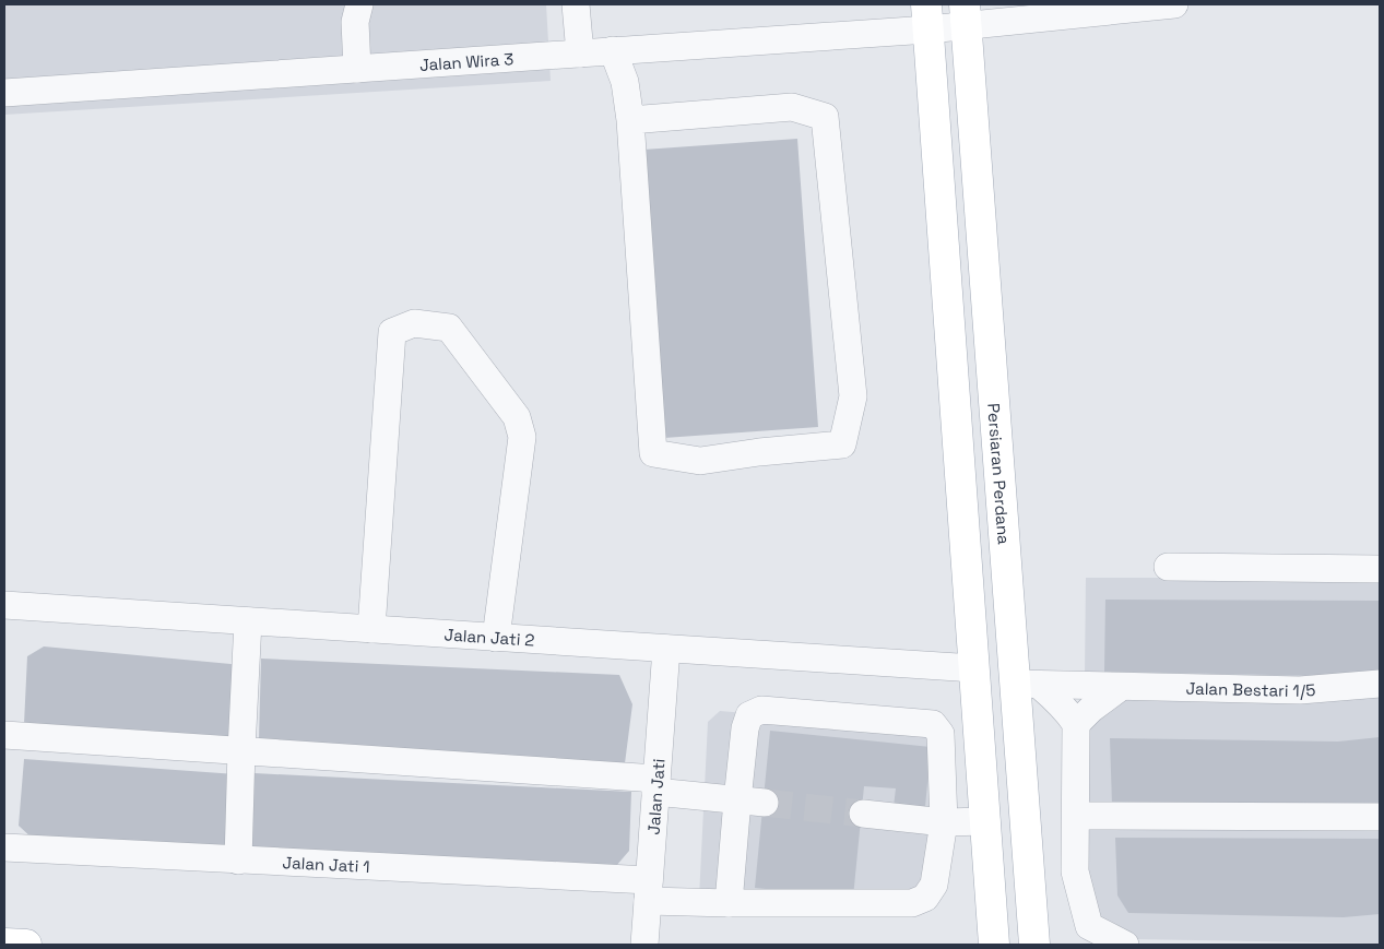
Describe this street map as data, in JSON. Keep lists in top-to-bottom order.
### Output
{
  "streets": {
    "main road": ["Persiaran Perdana"],
    "street": [
      "Jalan Wira 3",
      "Jalan Jati 2",
      "Jalan Bestari 1/5",
      "Jalan Jati",
      "Jalan Jati 1"
    ]
  },
  "crossings": [
    ["Jalan Wira 3", "Persiaran Perdana"],
    ["Persiaran Perdana", "Jalan Bestari 1/5"],
    ["Jalan Jati 2", "Jalan Jati"],
    ["Jalan Jati", "Jalan Jati 1"]
  ]
}
